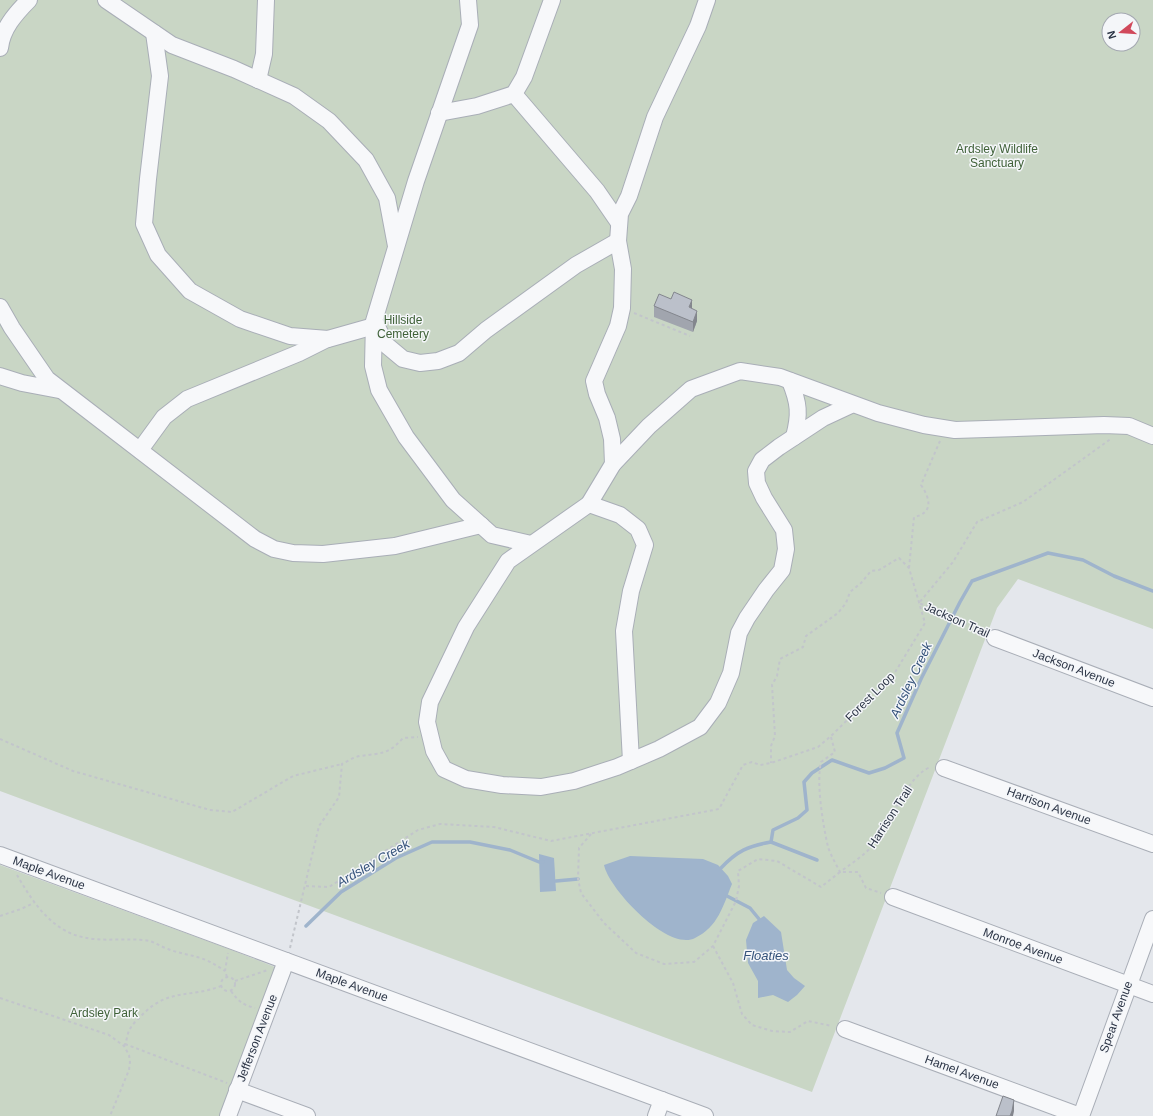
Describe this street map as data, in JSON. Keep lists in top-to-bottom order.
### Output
{
  "streets": {
    "street": [
      "Jackson Avenue",
      "Harrison Avenue",
      "Maple Avenue",
      "Monroe Avenue",
      "Spear Avenue",
      "Jefferson Avenue",
      "Hamel Avenue"
    ],
    "path": ["Jackson Trail", "Forest Loop", "Harrison Trail"]
  },
  "crossings": [
    ["Jackson Trail", "Jackson Avenue"],
    ["Jackson Trail", "Forest Loop"],
    ["Harrison Avenue", "Harrison Trail"],
    ["Maple Avenue", "Jefferson Avenue"],
    ["Monroe Avenue", "Spear Avenue"],
    ["Spear Avenue", "Hamel Avenue"]
  ],
  "water": ["Ardsley Creek", "Floaties"],
  "parks": ["Ardsley Wildlife Sanctuary", "Hillside Cemetery", "Ardsley Park"],
  "north": "left"
}
